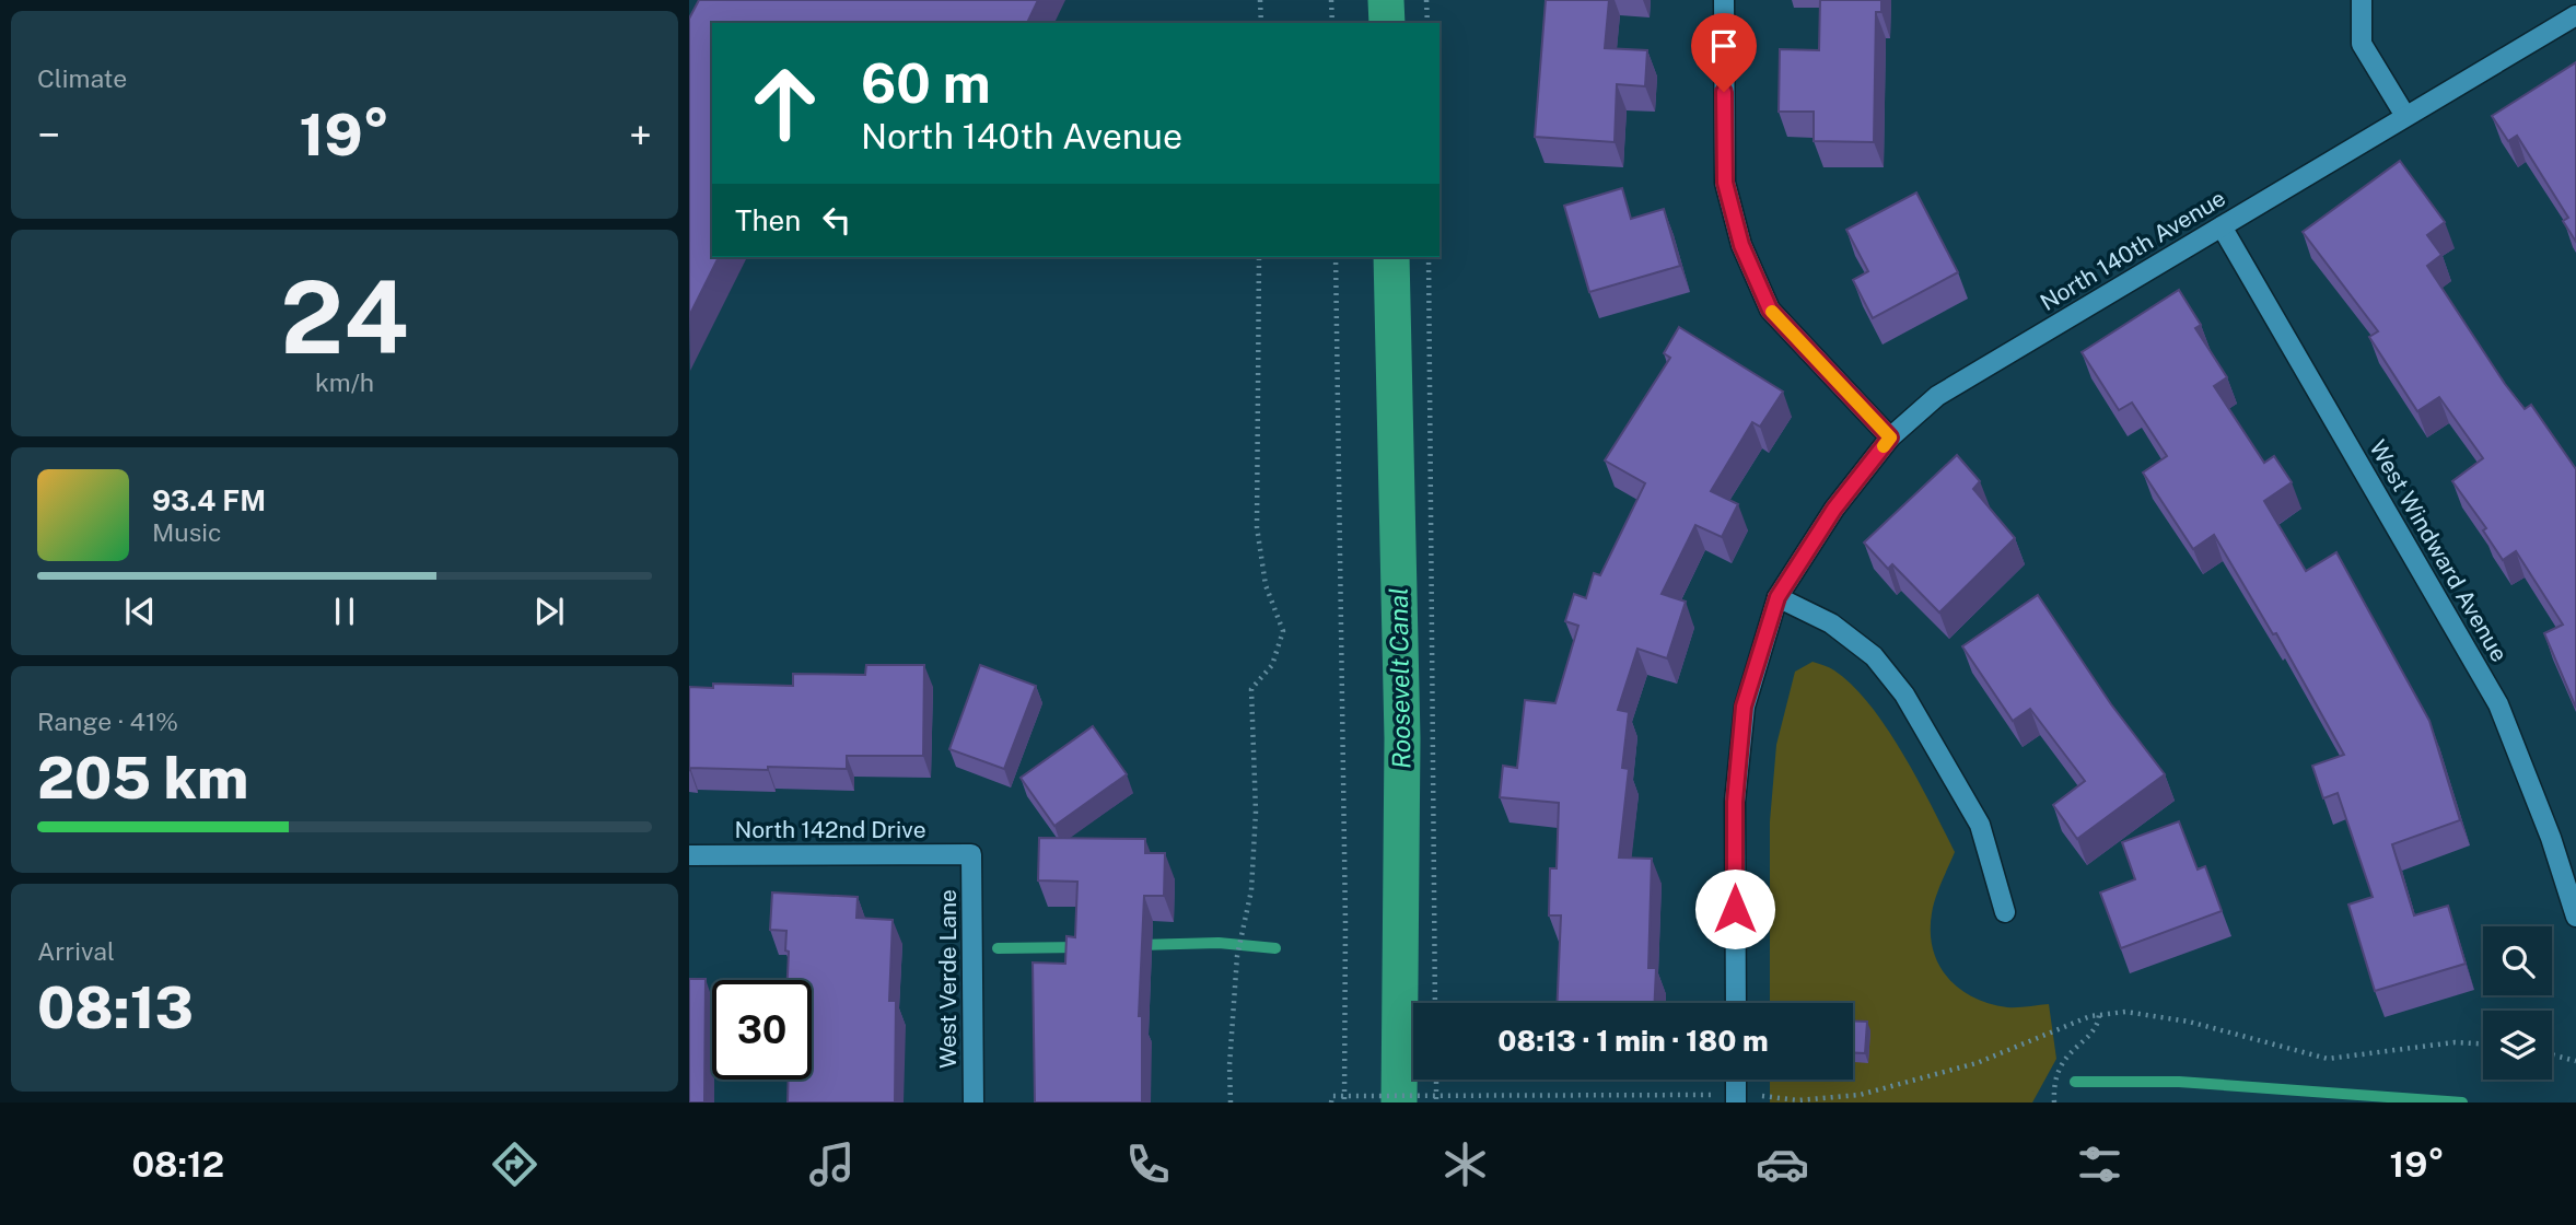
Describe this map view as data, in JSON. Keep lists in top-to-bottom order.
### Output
{
  "streets": {
    "street": [
      "North 140th Avenue",
      "West Windward Avenue",
      "North 142nd Drive",
      "West Verde Lane"
    ]
  },
  "crossings": [
    ["North 140th Avenue", "West Windward Avenue"],
    ["North 142nd Drive", "West Verde Lane"]
  ],
  "water": ["Roosevelt Canal"],
  "page": {
    "tile": [
      "Climate",
      ["24", "km/h"],
      ["Range · 41%", "205 km"],
      ["Arrival", "08:13"]
    ],
    "turn": ["60 m", "North 140th Avenue"],
    "heat": ["−", "19°", "+"],
    "then": "Then",
    "song": ["93.4 FM", "Music"],
    "limit": "30",
    "trip": "08:13 · 1 min · 180 m",
    "tabs": ["08:12", "19°"]
  }
}
